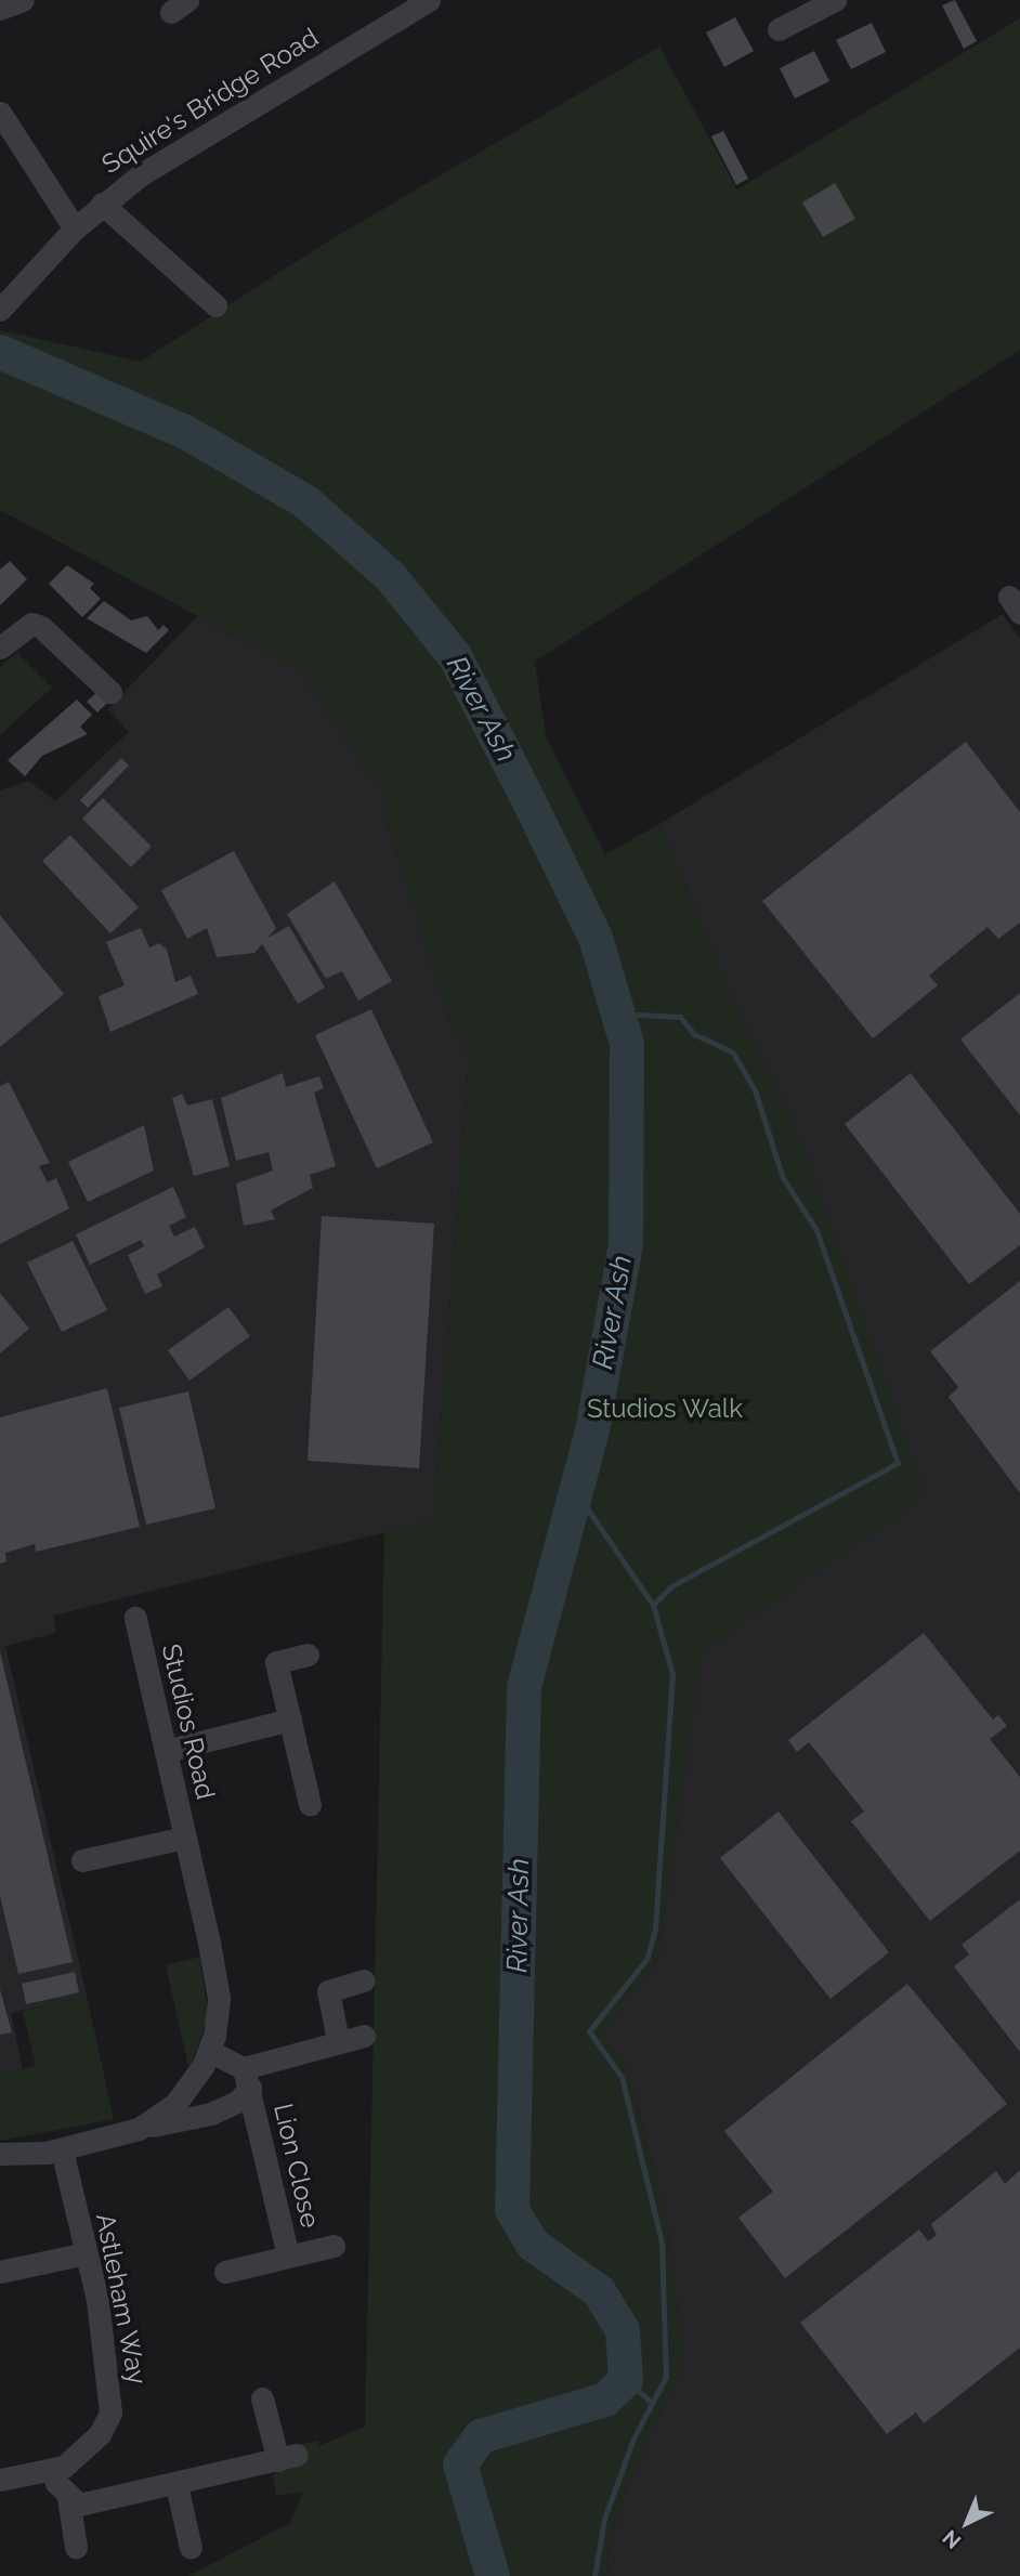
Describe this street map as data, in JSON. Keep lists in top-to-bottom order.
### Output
{
  "streets": {
    "street": [
      "Squire's Bridge Road",
      "Studios Road",
      "Lion Close",
      "Astleham Way"
    ]
  },
  "crossings": [
    ["Studios Road", "Lion Close"],
    ["Studios Road", "Astleham Way"]
  ],
  "water": ["River Ash"],
  "parks": ["Studios Walk"],
  "north": "bottom left"
}
